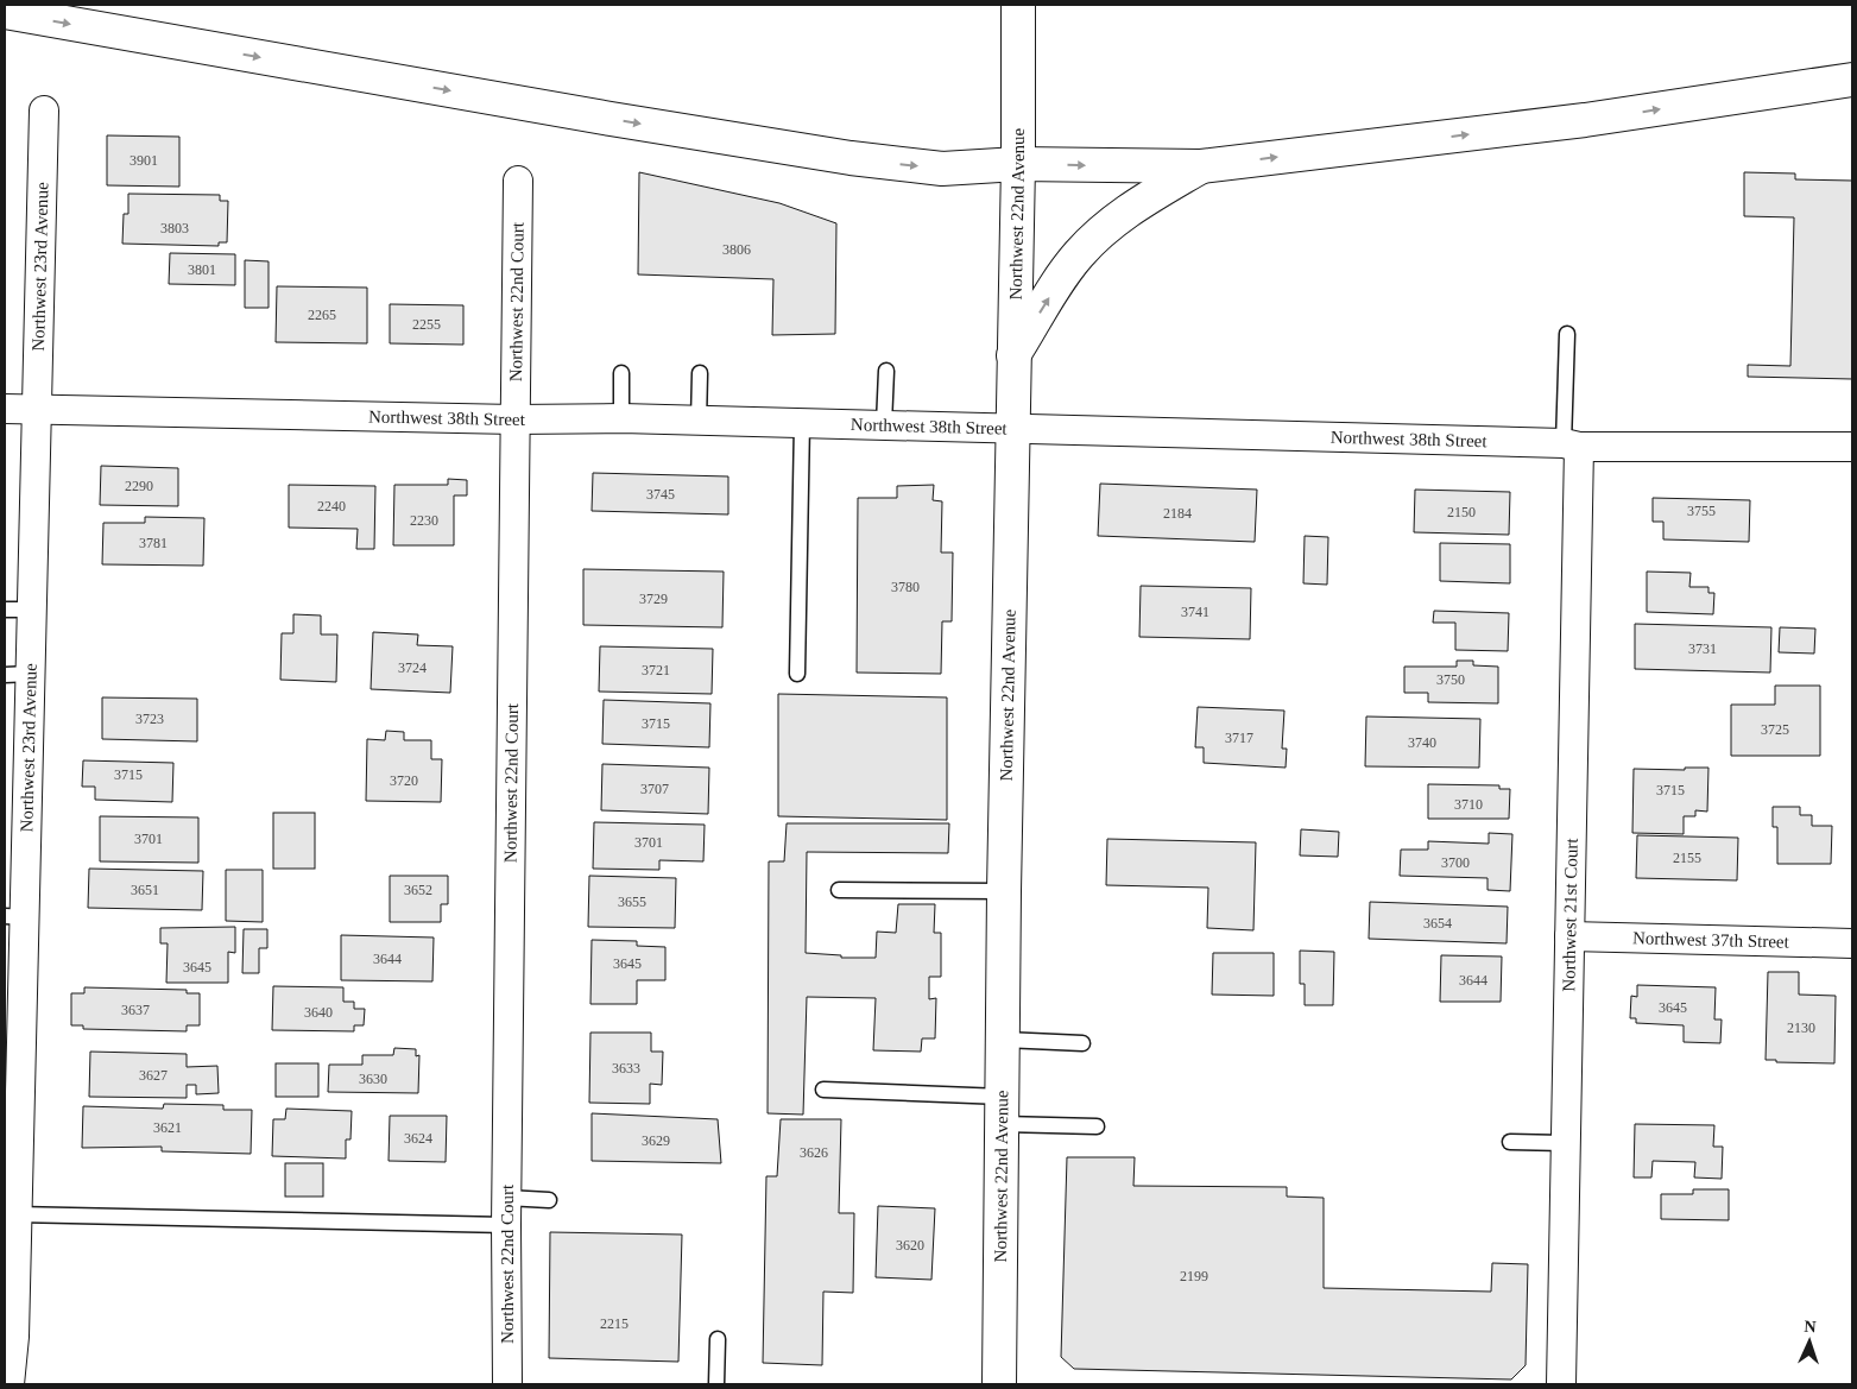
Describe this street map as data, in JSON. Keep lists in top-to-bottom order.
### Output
{
  "streets": {
    "main road": ["Northwest 22nd Avenue"],
    "street": [
      "Northwest 23rd Avenue",
      "Northwest 22nd Court",
      "Northwest 38th Street",
      "Northwest 21st Court",
      "Northwest 37th Street"
    ]
  },
  "crossings": [
    ["Northwest 22nd Avenue", "Northwest 38th Street"],
    ["Northwest 23rd Avenue", "Northwest 38th Street"],
    ["Northwest 22nd Court", "Northwest 38th Street"],
    ["Northwest 38th Street", "Northwest 21st Court"],
    ["Northwest 21st Court", "Northwest 37th Street"]
  ],
  "house_numbers": [
    "3901",
    "3803",
    "3806",
    "3801",
    "2265",
    "2255",
    "2290",
    "3745",
    "2240",
    "3755",
    "2150",
    "2184",
    "2230",
    "3781",
    "3780",
    "3729",
    "3741",
    "3731",
    "3724",
    "3721",
    "3750",
    "3723",
    "3715",
    "3725",
    "3717",
    "3740",
    "3715",
    "3720",
    "3707",
    "3715",
    "3710",
    "3701",
    "3701",
    "2155",
    "3700",
    "3651",
    "3652",
    "3655",
    "3654",
    "3644",
    "3645",
    "3645",
    "3644",
    "3645",
    "3637",
    "3640",
    "2130",
    "3633",
    "3627",
    "3630",
    "3621",
    "3624",
    "3629",
    "3626",
    "3620",
    "2199",
    "2215"
  ],
  "north": "top"
}
